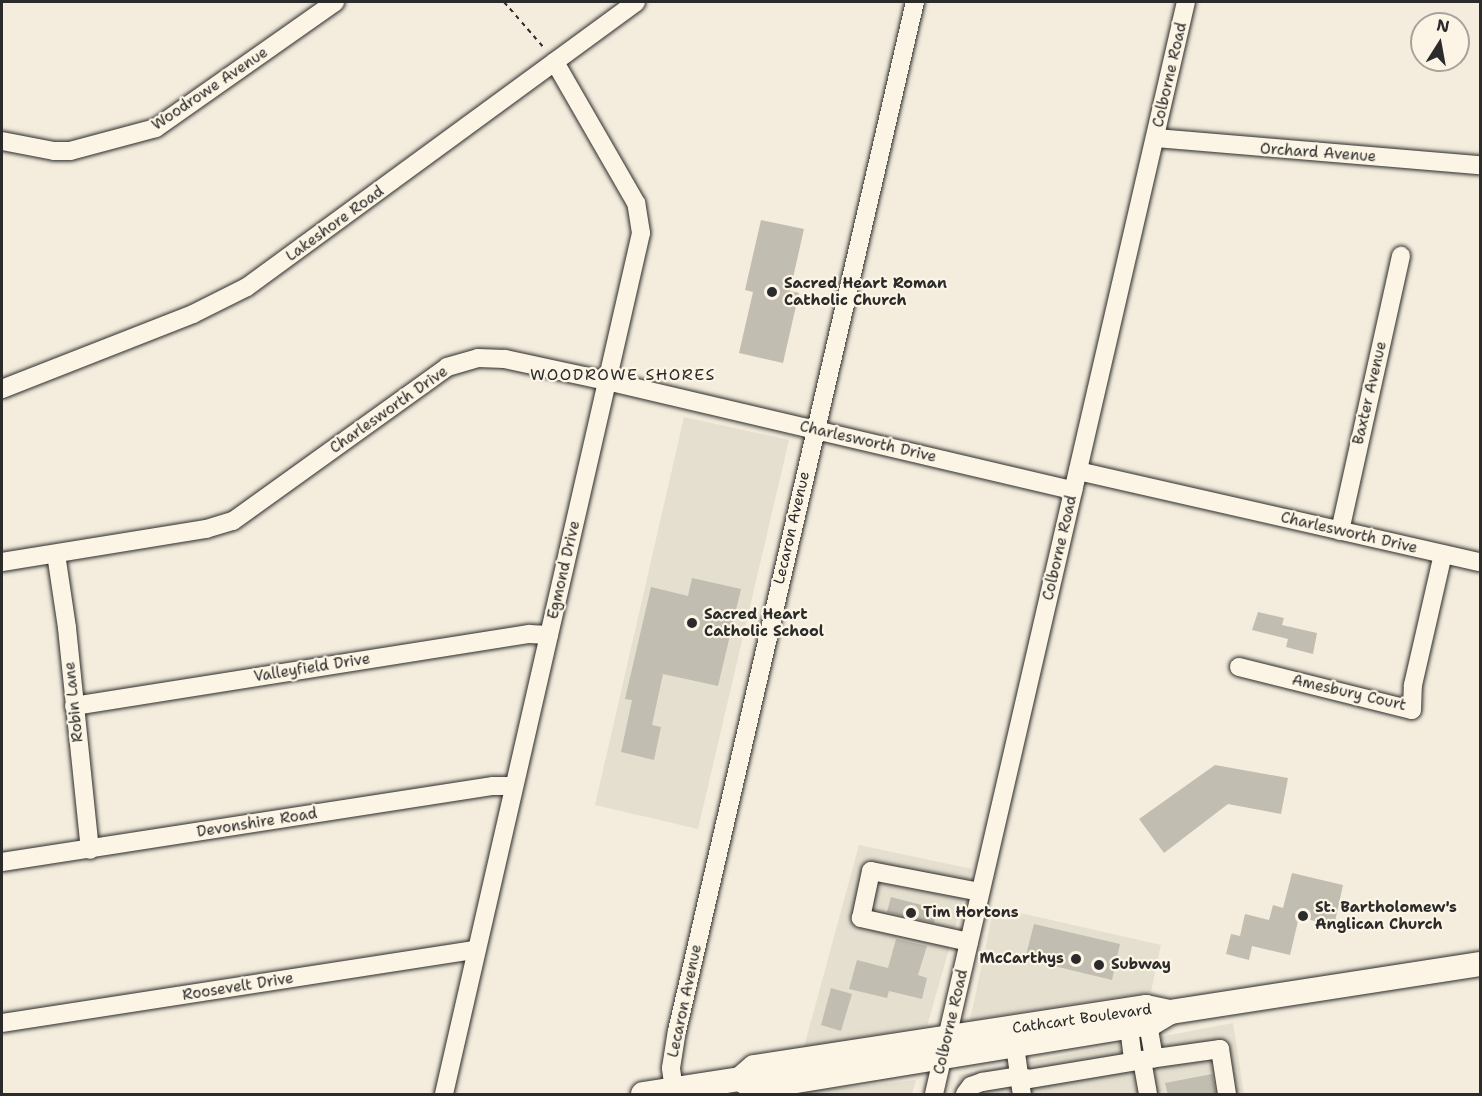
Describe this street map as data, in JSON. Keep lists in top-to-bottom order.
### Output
{
  "streets": {
    "main road": ["Cathcart Boulevard"],
    "street": [
      "Colborne Road",
      "Woodrowe Avenue",
      "Orchard Avenue",
      "Lakeshore Road",
      "Baxter Avenue",
      "Charlesworth Drive",
      "Lecaron Avenue",
      "Egmond Drive",
      "Valleyfield Drive",
      "Amesbury Court",
      "Robin Lane",
      "Devonshire Road",
      "Roosevelt Drive"
    ]
  },
  "crossings": [
    ["Colborne Road", "Orchard Avenue"],
    ["Colborne Road", "Charlesworth Drive"],
    ["Colborne Road", "Cathcart Boulevard"],
    ["Lakeshore Road", "Egmond Drive"],
    ["Baxter Avenue", "Charlesworth Drive"],
    ["Charlesworth Drive", "Lecaron Avenue"],
    ["Charlesworth Drive", "Egmond Drive"],
    ["Charlesworth Drive", "Amesbury Court"],
    ["Charlesworth Drive", "Robin Lane"],
    ["Lecaron Avenue", "Cathcart Boulevard"],
    ["Egmond Drive", "Valleyfield Drive"],
    ["Egmond Drive", "Devonshire Road"],
    ["Egmond Drive", "Roosevelt Drive"],
    ["Valleyfield Drive", "Robin Lane"],
    ["Robin Lane", "Devonshire Road"]
  ],
  "districts": ["WOODROWE SHORES"],
  "places": [
    "Sacred Heart Roman Catholic Church",
    "Sacred Heart Catholic School",
    "Tim Hortons",
    "St. Bartholomew's Anglican Church",
    "McCarthys",
    "Subway"
  ],
  "north": "top"
}
